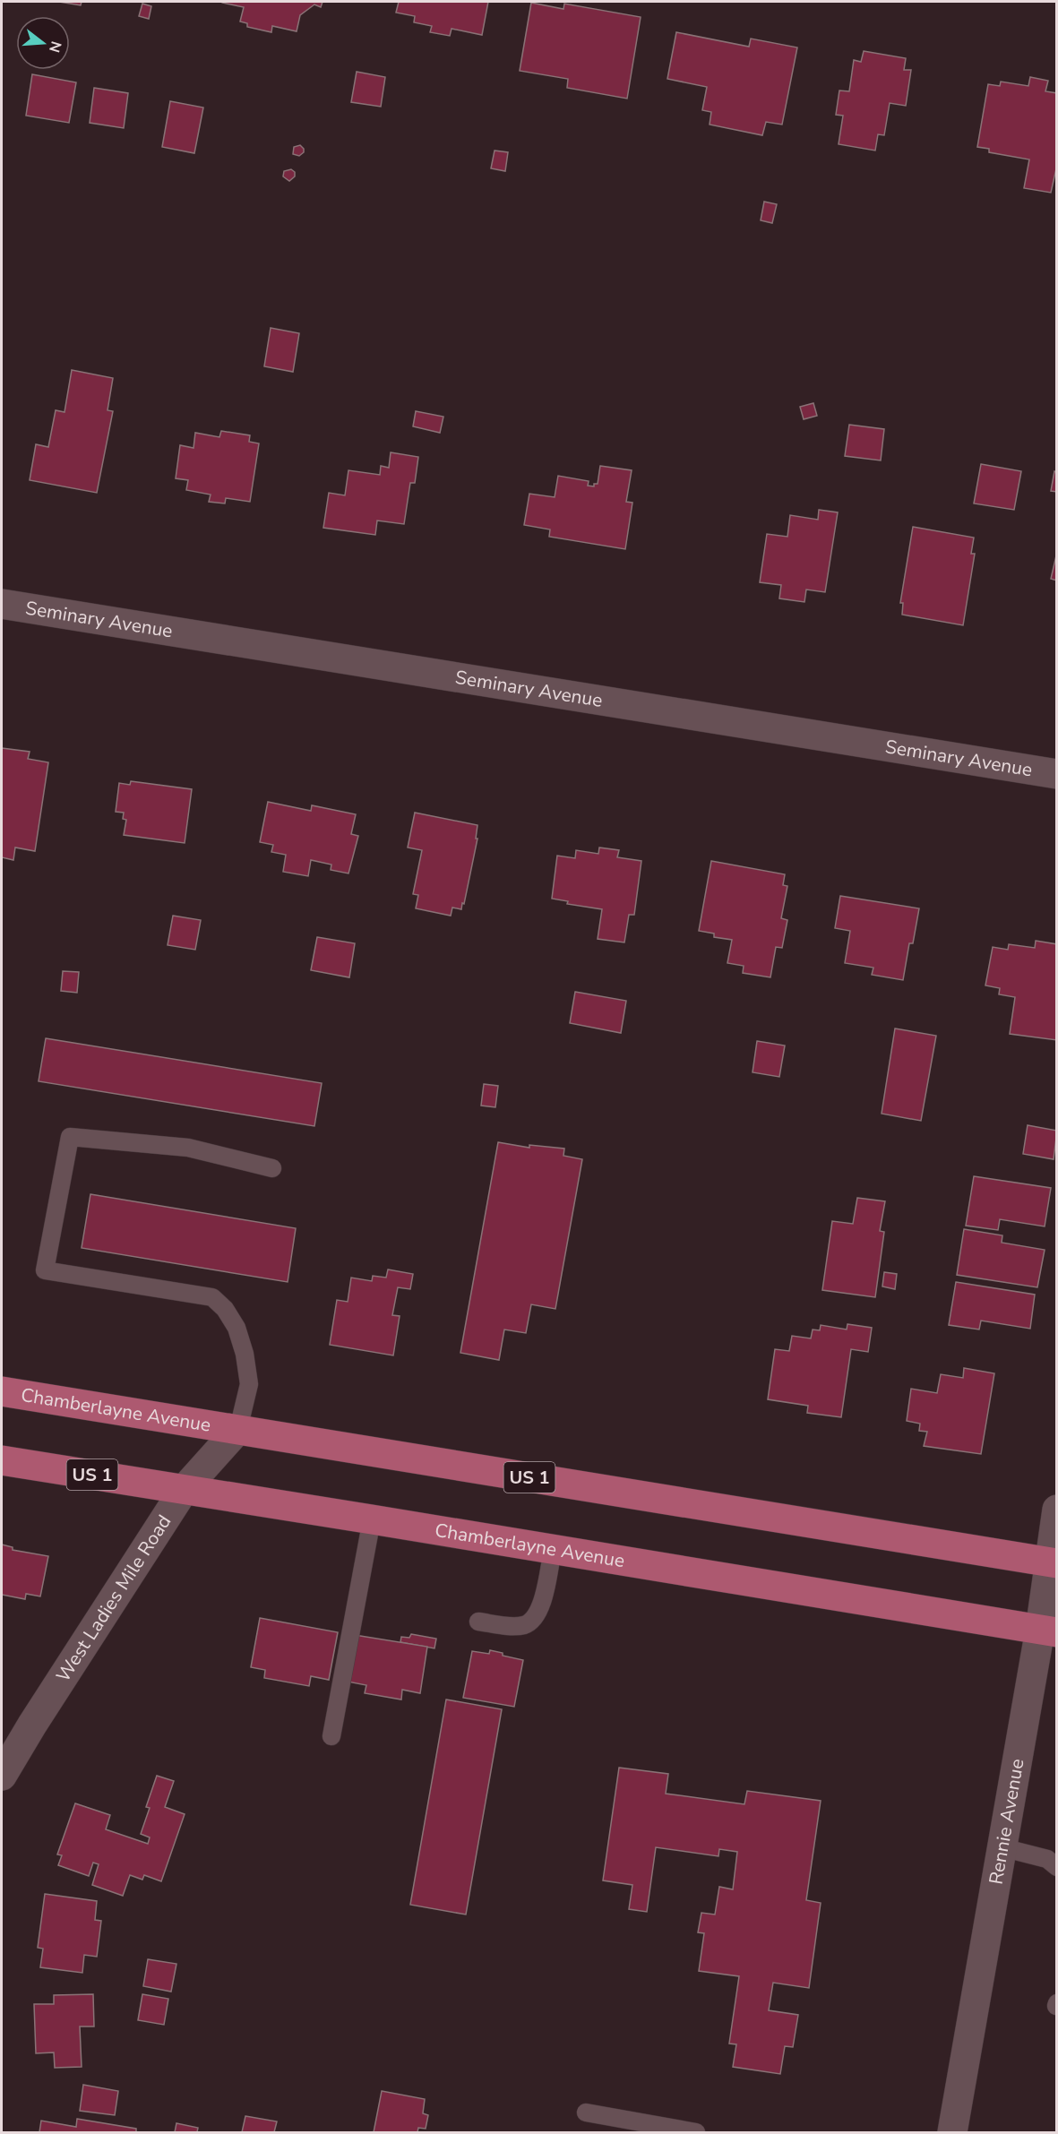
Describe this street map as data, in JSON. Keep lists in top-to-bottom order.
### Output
{
  "streets": {
    "main road": ["Chamberlayne Avenue", "US 1"],
    "street": ["Seminary Avenue", "West Ladies Mile Road", "Rennie Avenue"]
  },
  "crossings": [
    ["Chamberlayne Avenue", "West Ladies Mile Road"],
    ["Chamberlayne Avenue", "Rennie Avenue"]
  ],
  "north": "right"
}
